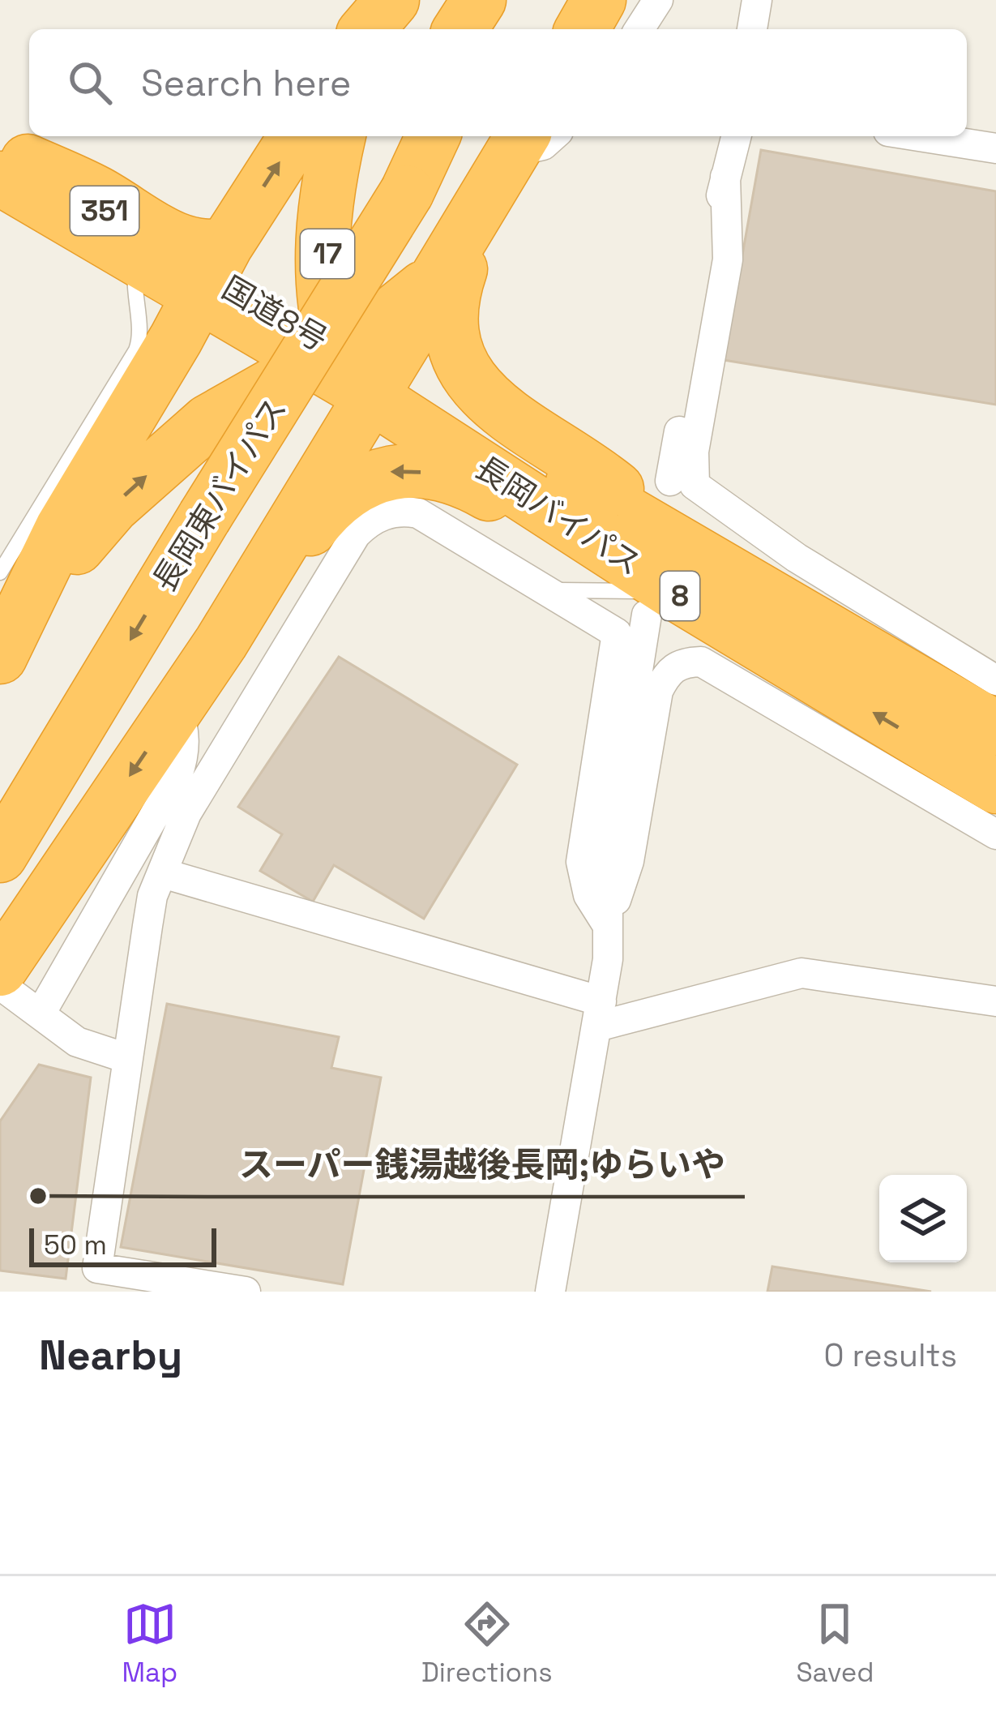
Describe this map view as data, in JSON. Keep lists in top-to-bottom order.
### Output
{
  "streets": {
    "highway": [
      "351",
      "17",
      "国道8号",
      "長岡東バイパス",
      "長岡バイパス",
      "8"
    ]
  },
  "crossings": [
    ["351", "国道8号"],
    ["国道8号", "長岡東バイパス"],
    ["国道8号", "長岡バイパス"],
    ["長岡東バイパス", "長岡バイパス"]
  ],
  "places": ["スーパー銭湯越後長岡;ゆらいや"],
  "scale_bar": "50 m",
  "page": {
    "search": "Search here",
    "scale": "50 m",
    "heading": ["Nearby", "0 results"],
    "nav": ["Map", "Directions", "Saved"]
  }
}
